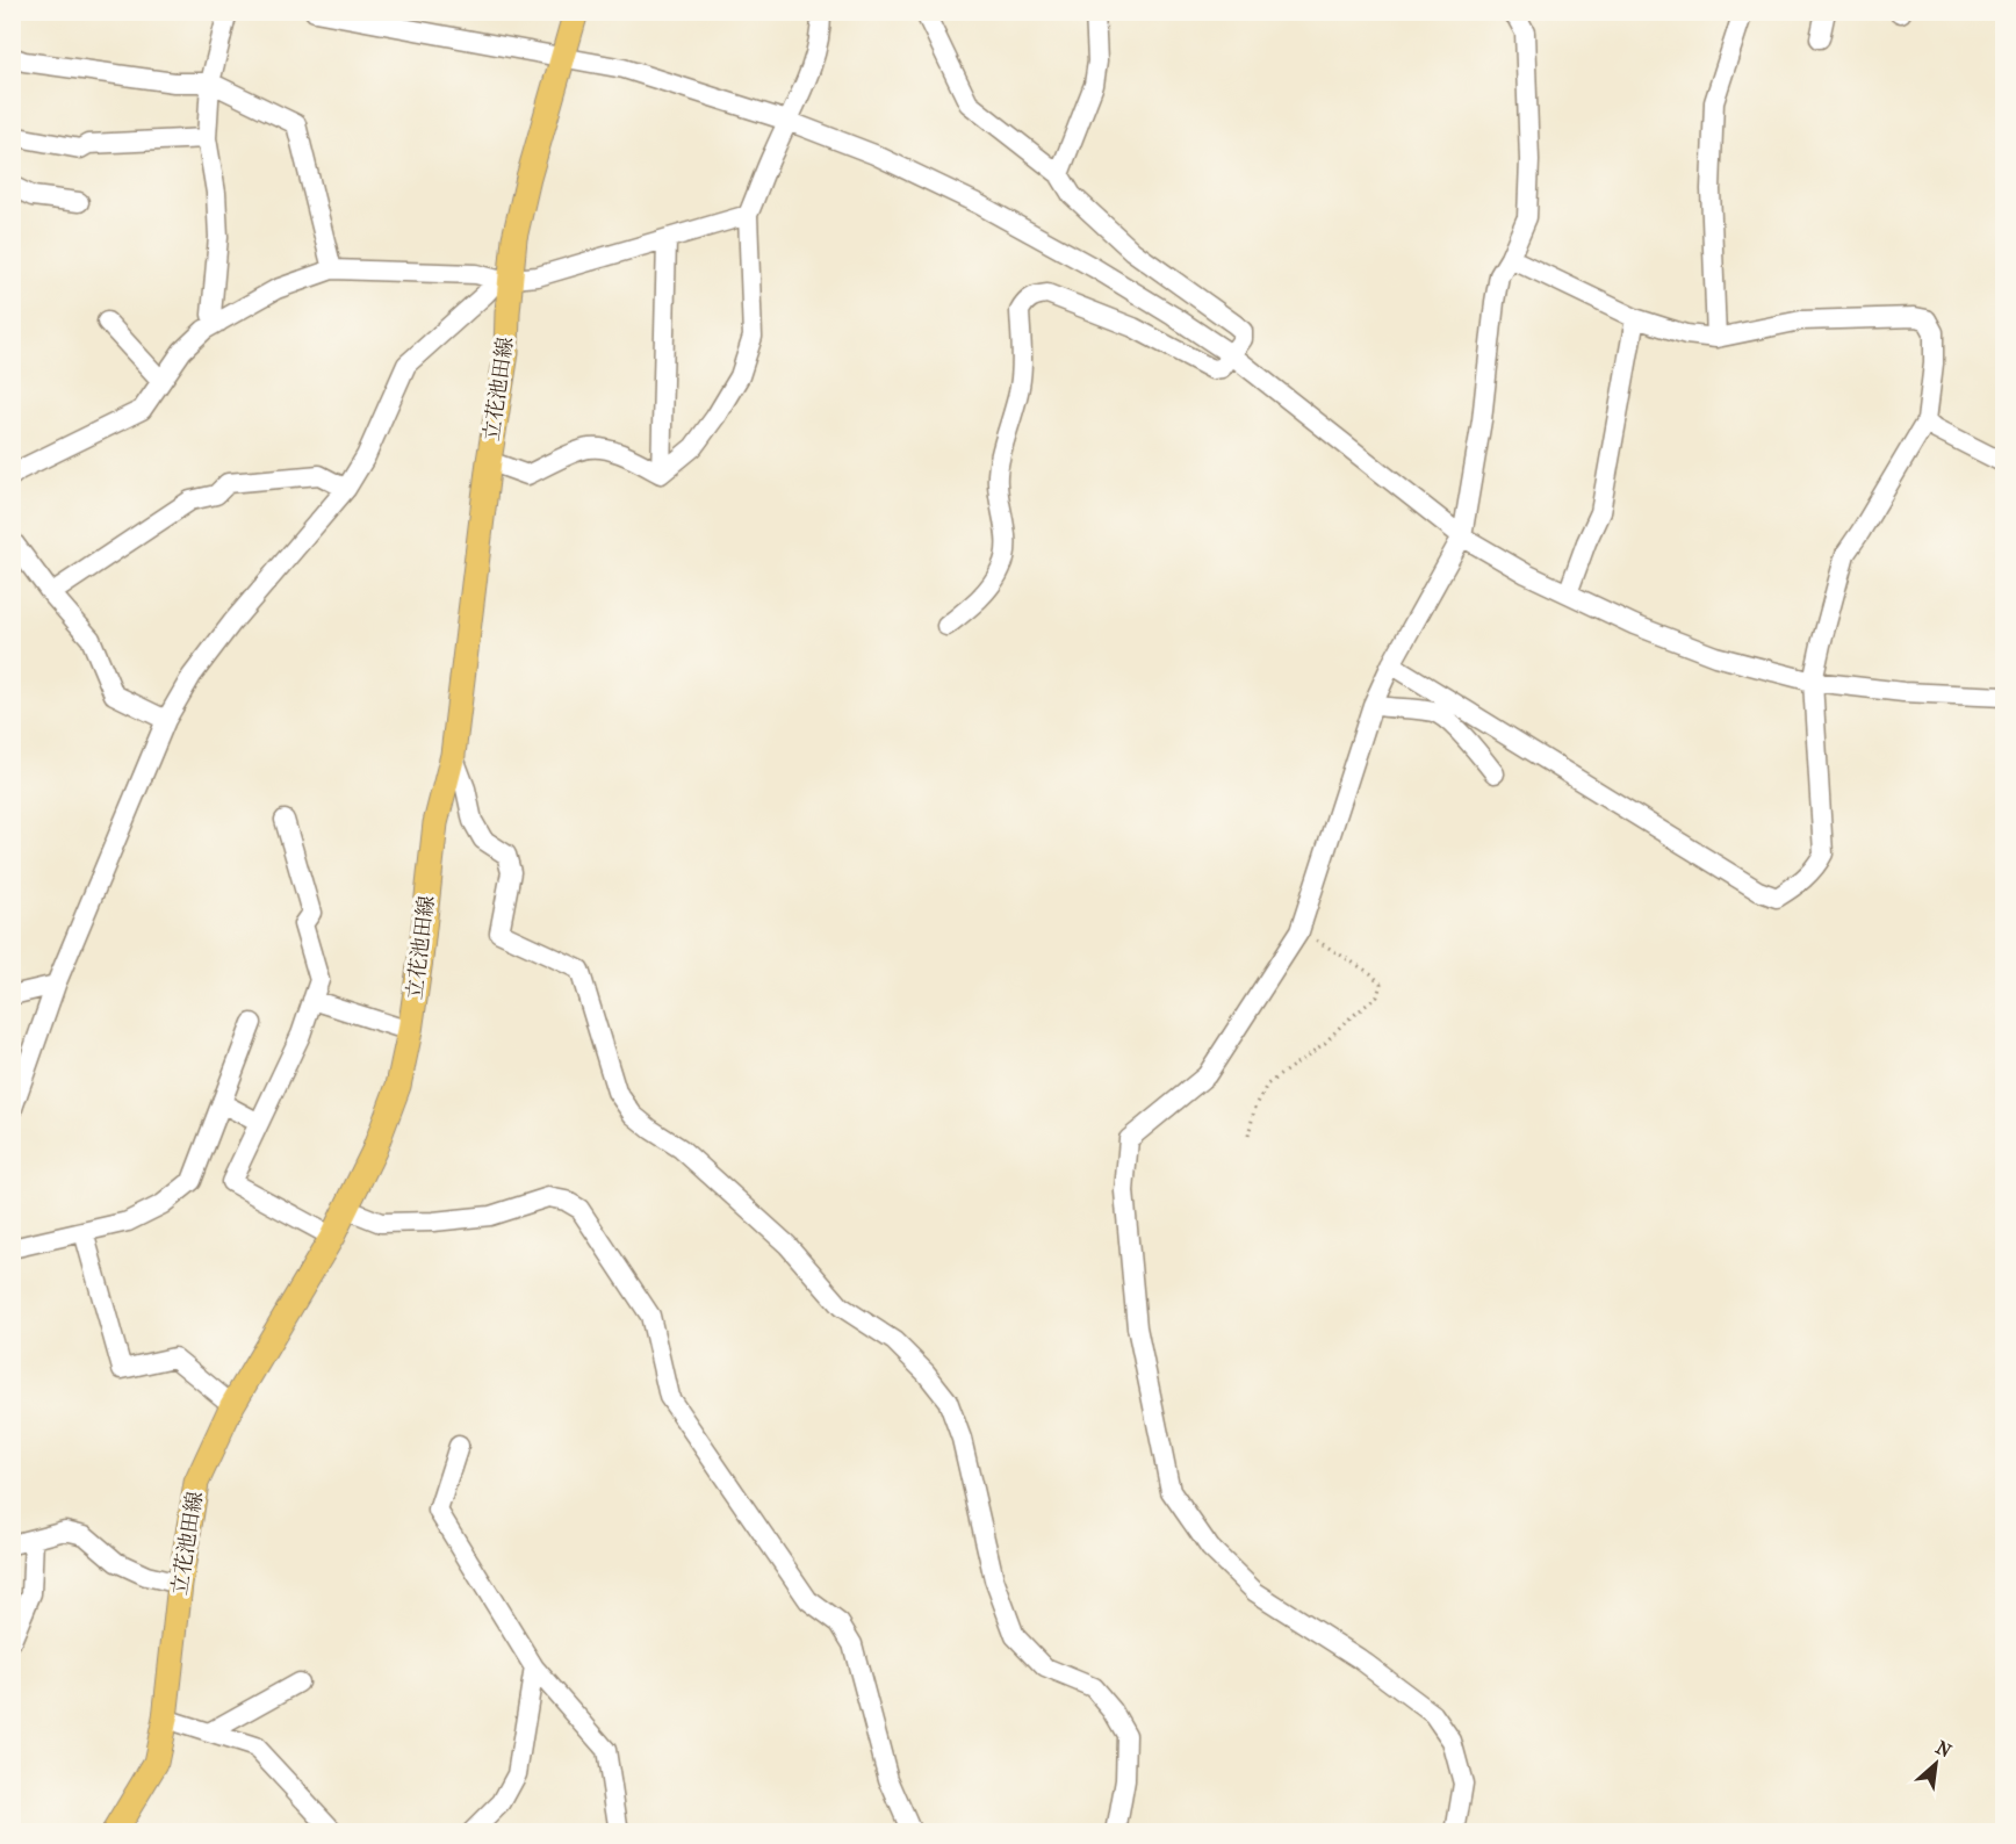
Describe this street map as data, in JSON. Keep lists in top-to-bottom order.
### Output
{
  "streets": {
    "main road": ["立花池田線"]
  },
  "north": "top right"
}
